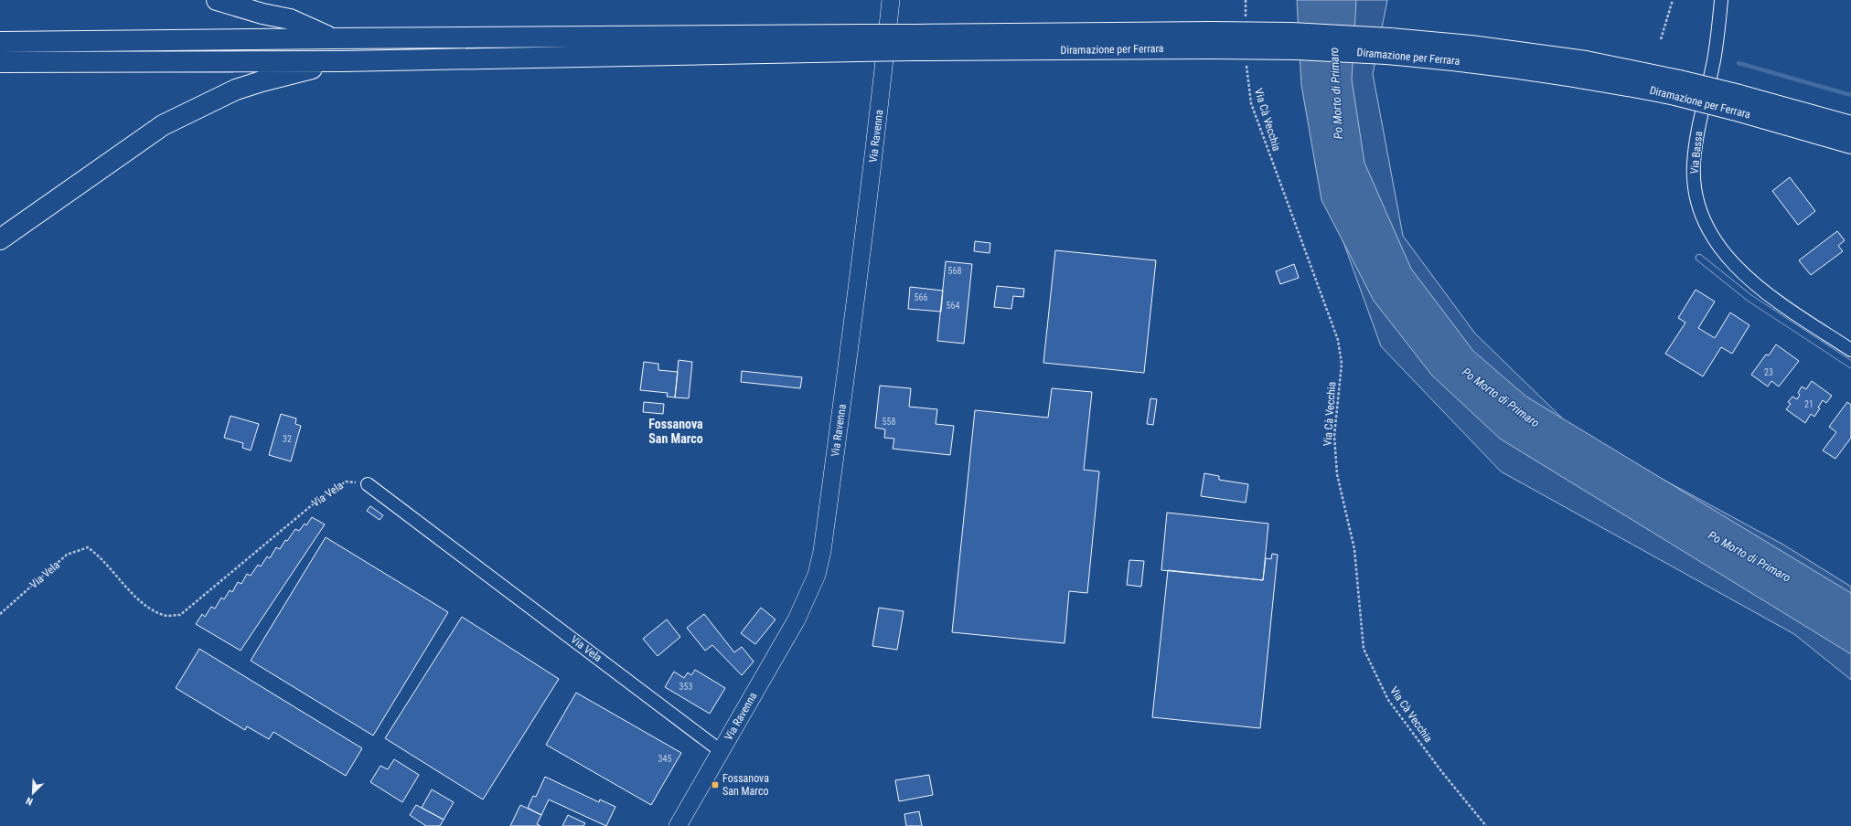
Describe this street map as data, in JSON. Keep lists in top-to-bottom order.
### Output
{
  "streets": {
    "highway": ["Diramazione per Ferrara"],
    "main road": ["Via Ravenna"],
    "street": ["Via Bassa", "Via Vela"],
    "path": ["Via Cà Vecchia"]
  },
  "crossings": [
    ["Via Ravenna", "Via Vela"]
  ],
  "districts": ["Fossanova San Marco"],
  "water": ["Po Morto di Primaro"],
  "places": {
    "transit": ["Fossanova San Marco"]
  },
  "house_numbers": [
    "568",
    "566",
    "564",
    "23",
    "21",
    "558",
    "32",
    "353",
    "345"
  ],
  "north": "bottom left"
}
